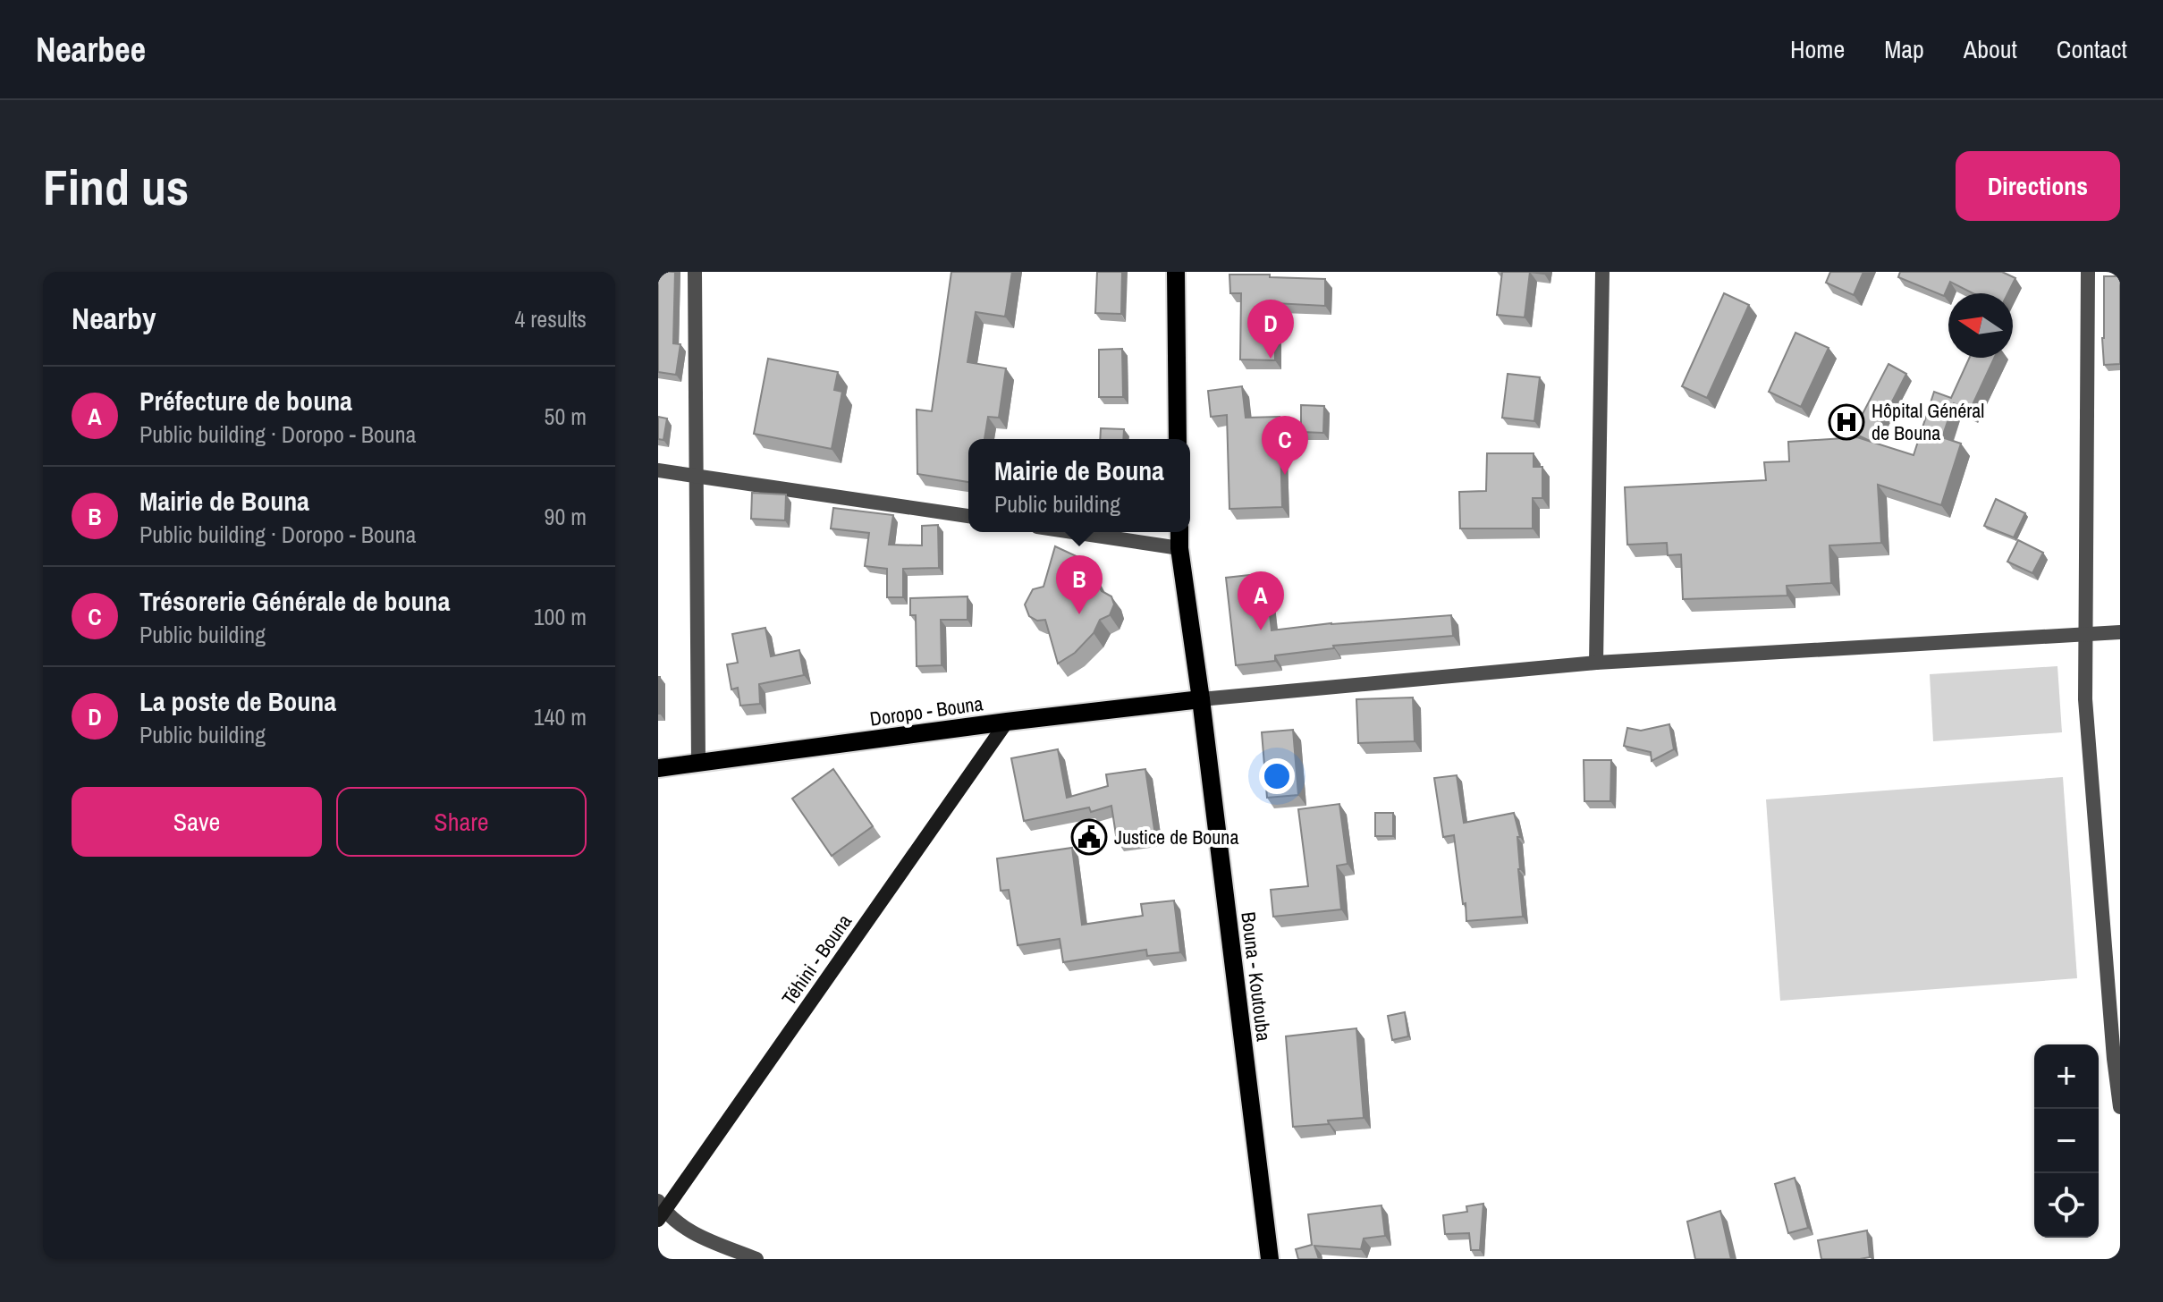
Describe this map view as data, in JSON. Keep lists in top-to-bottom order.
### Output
{
  "streets": {
    "main road": ["Doropo - Bouna", "Bouna - Koutouba"],
    "street": ["Téhini - Bouna"]
  },
  "crossings": [
    ["Doropo - Bouna", "Téhini - Bouna"],
    ["Doropo - Bouna", "Bouna - Koutouba"]
  ],
  "places": {
    "hospital": ["Hôpital Général de Bouna"],
    "public building": ["Justice de Bouna"]
  },
  "north": "left",
  "page": {
    "header": "Nearbee",
    "nav": [
      "Home",
      "Map",
      "About",
      "Contact"
    ],
    "buttons": [
      "Directions",
      ["Save", "Share"]
    ],
    "title": "Find us",
    "heading": ["Nearby", "4 results"],
    "pins": [
      "D",
      "C",
      "B",
      "A"
    ],
    "list": [
      {
        "mark": "A",
        "name": "Préfecture de bouna",
        "note": "Public building · Doropo - Bouna",
        "value": "50 m"
      },
      {
        "mark": "B",
        "name": "Mairie de Bouna",
        "note": "Public building · Doropo - Bouna",
        "value": "90 m"
      },
      {
        "mark": "C",
        "name": "Trésorerie Générale de bouna",
        "note": "Public building",
        "value": "100 m"
      },
      {
        "mark": "D",
        "name": "La poste de Bouna",
        "note": "Public building",
        "value": "140 m"
      }
    ],
    "popup": ["Mairie de Bouna", "Public building"],
    "map_buttons": ["+", "−"]
  }
}
